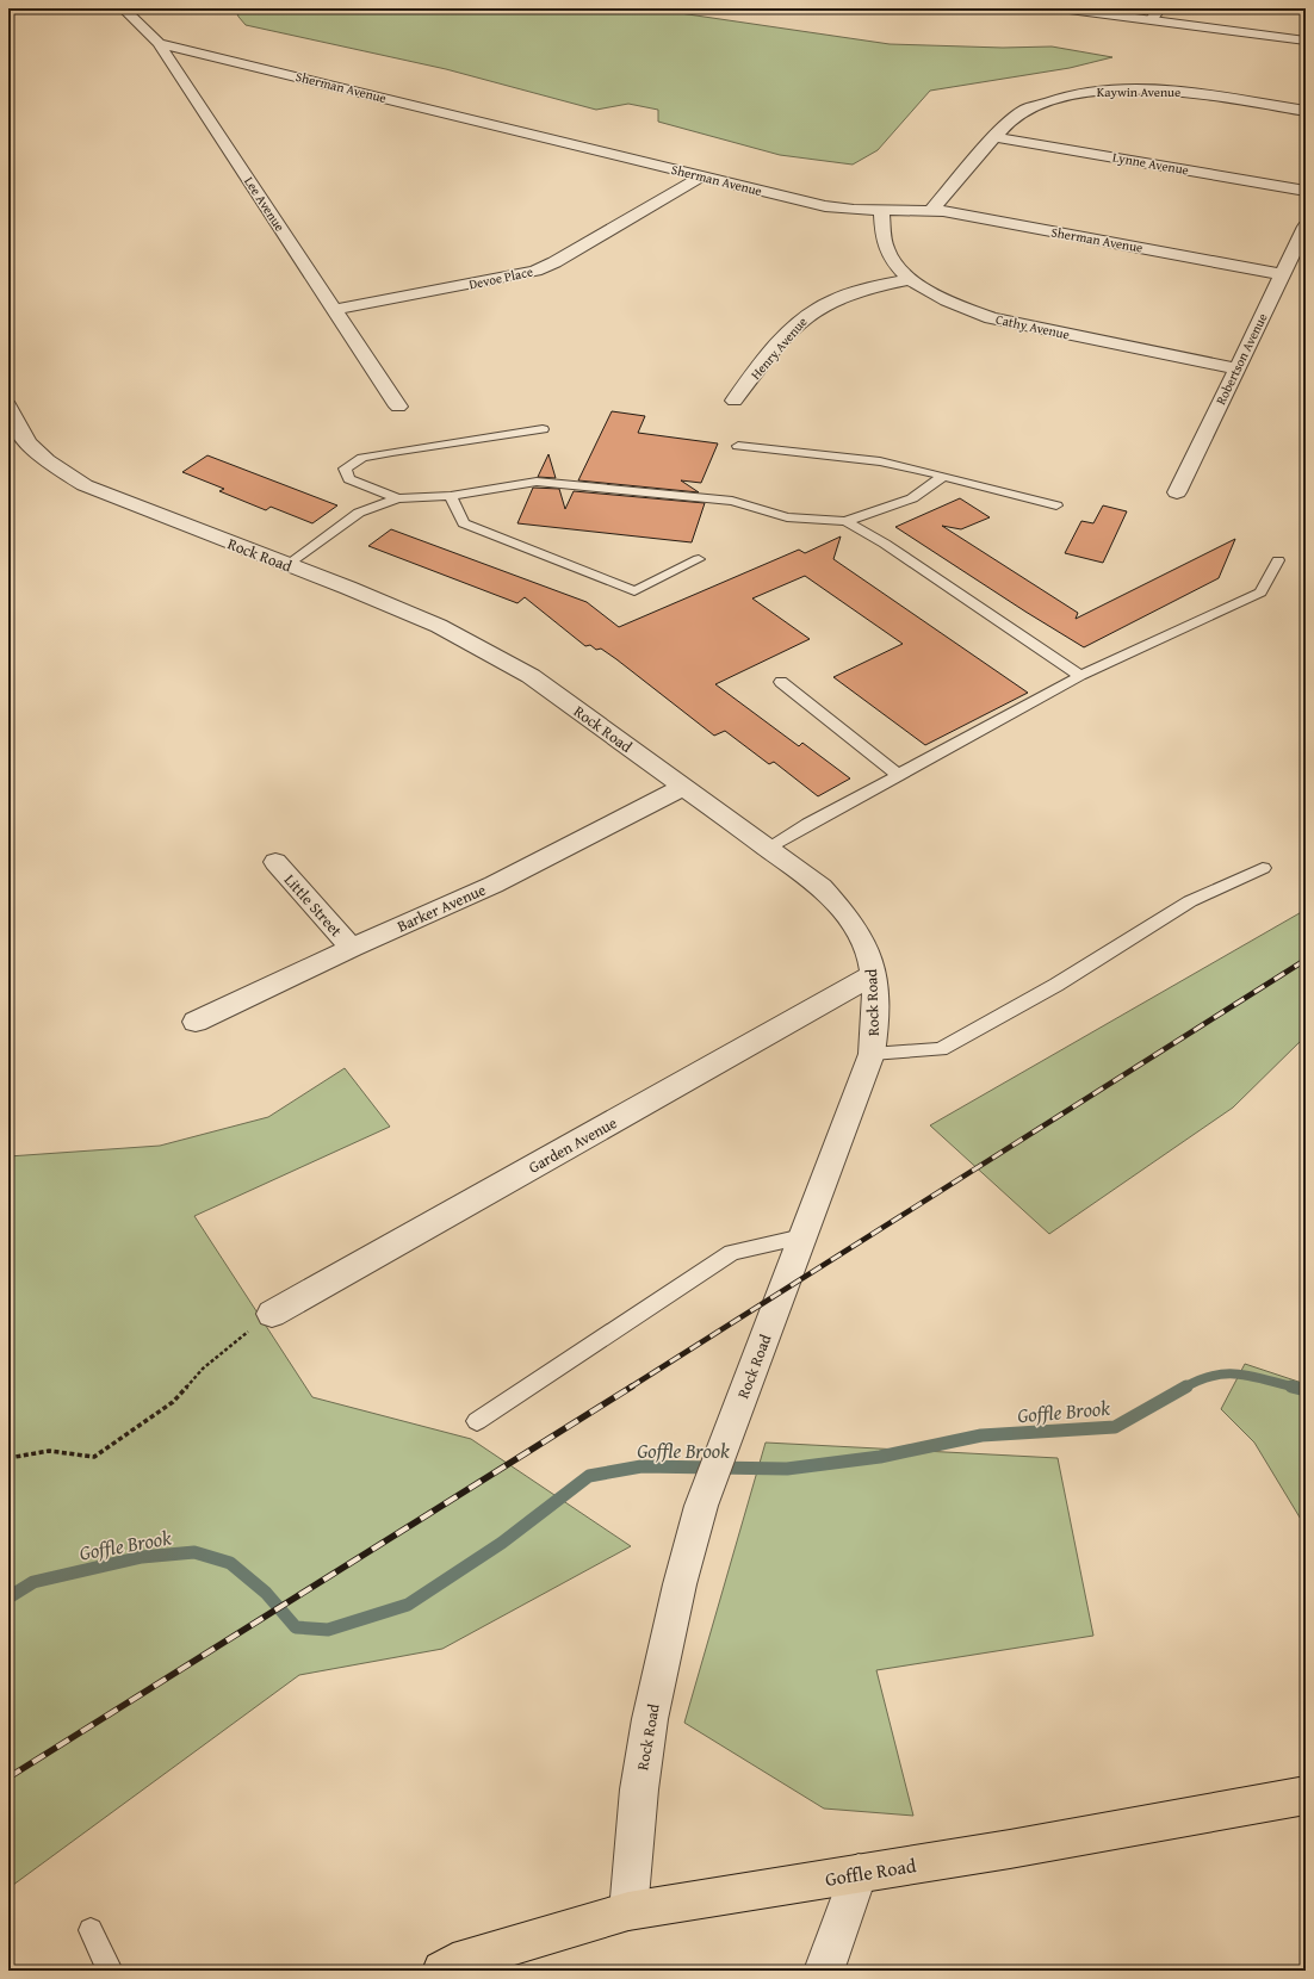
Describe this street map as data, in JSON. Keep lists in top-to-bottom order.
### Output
{
  "streets": {
    "main road": ["Goffle Road"],
    "street": [
      "Sherman Avenue",
      "Kaywin Avenue",
      "Lynne Avenue",
      "Lee Avenue",
      "Devoe Place",
      "Cathy Avenue",
      "Henry Avenue",
      "Robertson Avenue",
      "Rock Road",
      "Little Street",
      "Barker Avenue",
      "Garden Avenue"
    ]
  },
  "crossings": [
    ["Sherman Avenue", "Kaywin Avenue"],
    ["Sherman Avenue", "Lee Avenue"],
    ["Sherman Avenue", "Devoe Place"],
    ["Sherman Avenue", "Cathy Avenue"],
    ["Sherman Avenue", "Robertson Avenue"],
    ["Kaywin Avenue", "Lynne Avenue"],
    ["Lee Avenue", "Devoe Place"],
    ["Cathy Avenue", "Henry Avenue"],
    ["Cathy Avenue", "Robertson Avenue"],
    ["Rock Road", "Barker Avenue"],
    ["Rock Road", "Garden Avenue"],
    ["Rock Road", "Goffle Road"],
    ["Little Street", "Barker Avenue"]
  ],
  "water": ["Goffle Brook"]
}
